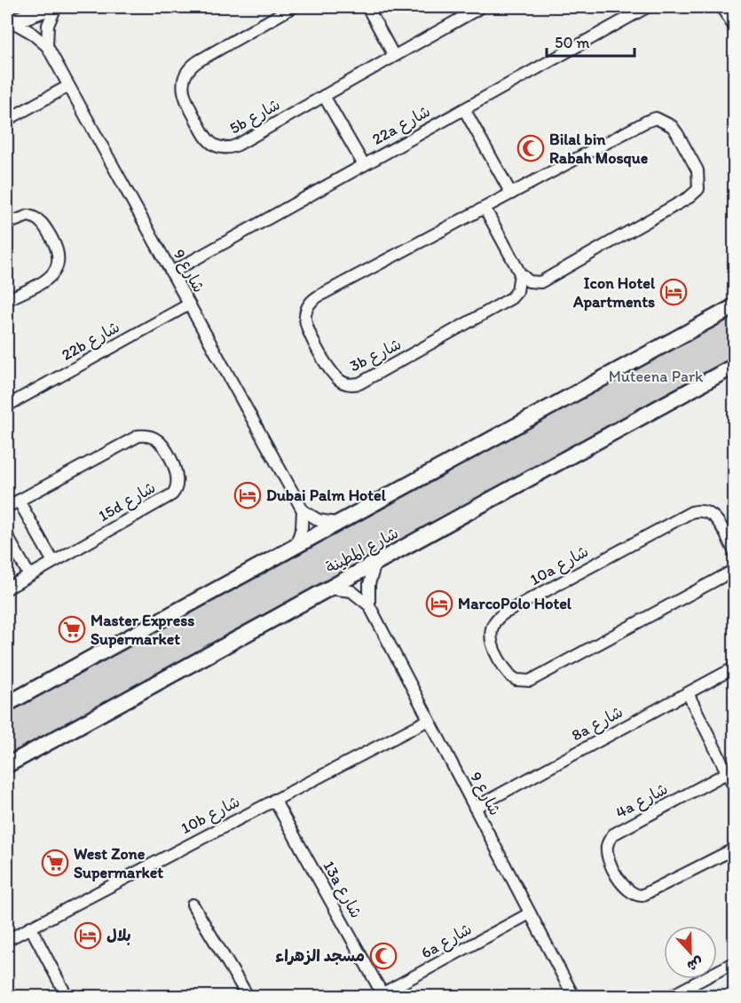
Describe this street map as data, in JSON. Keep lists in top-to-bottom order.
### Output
{
  "streets": {
    "street": [
      "5b شارع",
      "22a شارع",
      "شارع 9",
      "22b شارع",
      "3b شارع",
      "15d شارع",
      "شارع المطينة",
      "10a شارع",
      "8a شارع",
      "4a شارع",
      "10b شارع",
      "13a شارع",
      "6a شارع"
    ]
  },
  "crossings": [
    ["22a شارع", "شارع 9"],
    ["شارع 9", "22b شارع"],
    ["شارع 9", "شارع المطينة"],
    ["شارع 9", "8a شارع"],
    ["شارع 9", "10b شارع"],
    ["شارع 9", "6a شارع"],
    ["10b شارع", "13a شارع"],
    ["13a شارع", "6a شارع"]
  ],
  "parks": ["Muteena Park"],
  "places": {
    "mosque": ["Bilal bin Rabah Mosque", "مسجد الزهراء"],
    "hotel": [
      "Icon Hotel Apartments",
      "Dubai Palm Hotel",
      "MarcoPolo Hotel",
      "بلال"
    ],
    "supermarket": ["Master Express Supermarket", "West Zone Supermarket"]
  },
  "scale_bar": "50 m",
  "north": "bottom"
}
